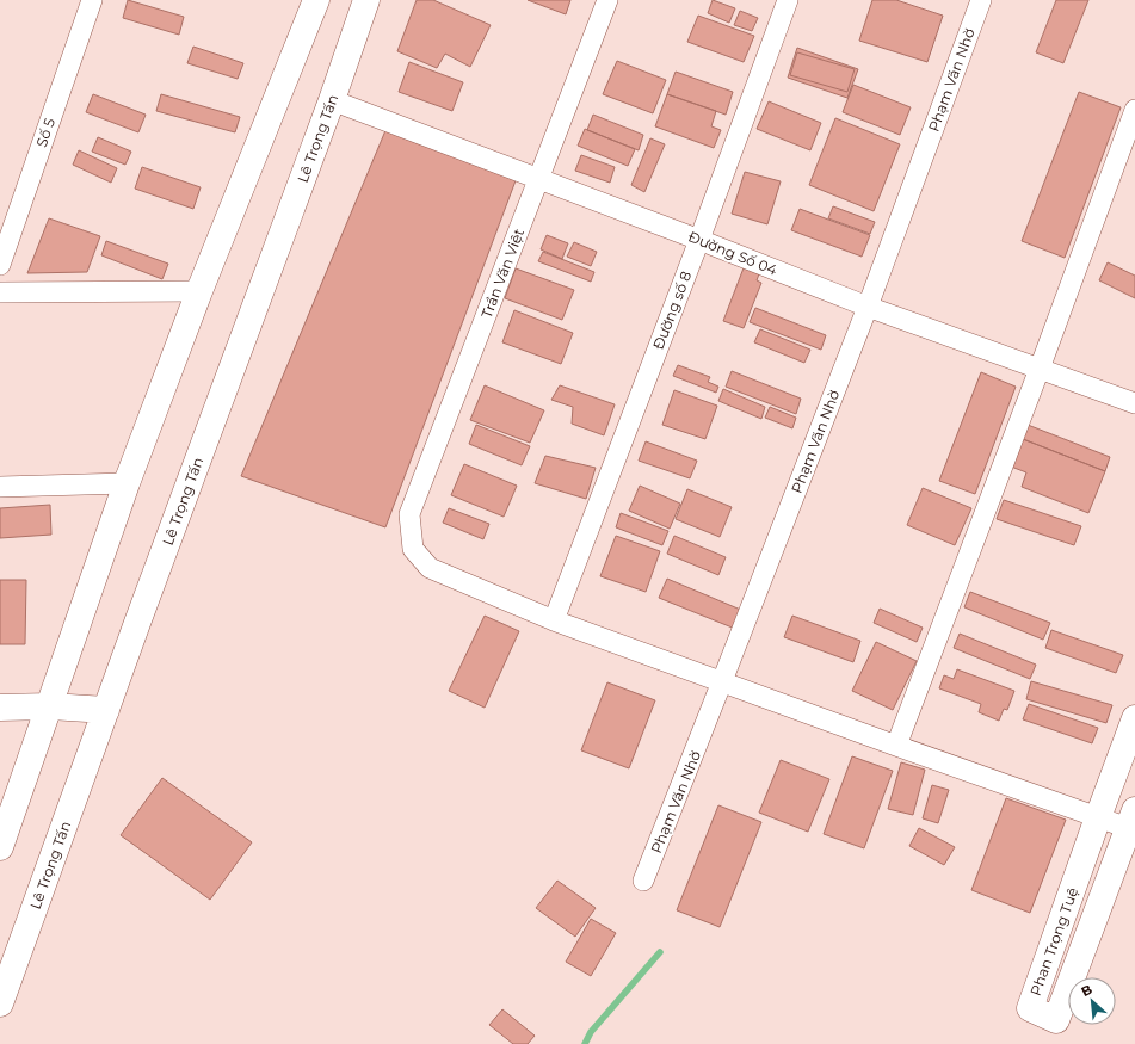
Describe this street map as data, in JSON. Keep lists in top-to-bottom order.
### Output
{
  "streets": {
    "street": [
      "Phạm Văn Nhờ",
      "Số 5",
      "Lê Trọng Tấn",
      "Đường Số 04",
      "Trần Văn Việt",
      "Đường số 8",
      "Phan Trọng Tuệ"
    ]
  },
  "crossings": [
    ["Phạm Văn Nhờ", "Đường Số 04"],
    ["Lê Trọng Tấn", "Đường Số 04"],
    ["Đường Số 04", "Trần Văn Việt"],
    ["Đường Số 04", "Đường số 8"],
    ["Trần Văn Việt", "Đường số 8"]
  ],
  "north": "top left"
}
